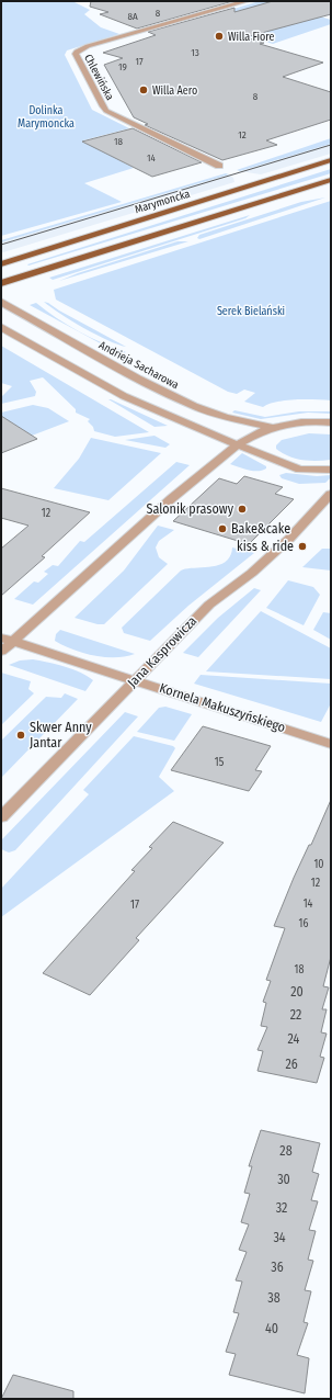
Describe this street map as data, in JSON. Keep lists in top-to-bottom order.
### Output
{
  "streets": {
    "main road": ["Marymoncka"],
    "street": [
      "Chlewińska",
      "Andrieja Sacharowa",
      "Jana Kasprowicza",
      "Kornela Makuszyńskiego"
    ]
  },
  "crossings": [
    ["Jana Kasprowicza", "Kornela Makuszyńskiego"]
  ],
  "parks": ["Dolinka Marymoncka", "Serek Bielański"],
  "places": [
    "Willa Fiore",
    "Willa Aero",
    "Salonik prasowy",
    "Bake&cake",
    "kiss & ride",
    "Skwer Anny Jantar"
  ],
  "house_numbers": [
    "8",
    "8A",
    "13",
    "17",
    "19",
    "8",
    "12",
    "18",
    "14",
    "12",
    "15",
    "10",
    "12",
    "14",
    "17",
    "16",
    "18",
    "20",
    "22",
    "24",
    "26",
    "28",
    "30",
    "32",
    "34",
    "36",
    "38",
    "40"
  ]
}
